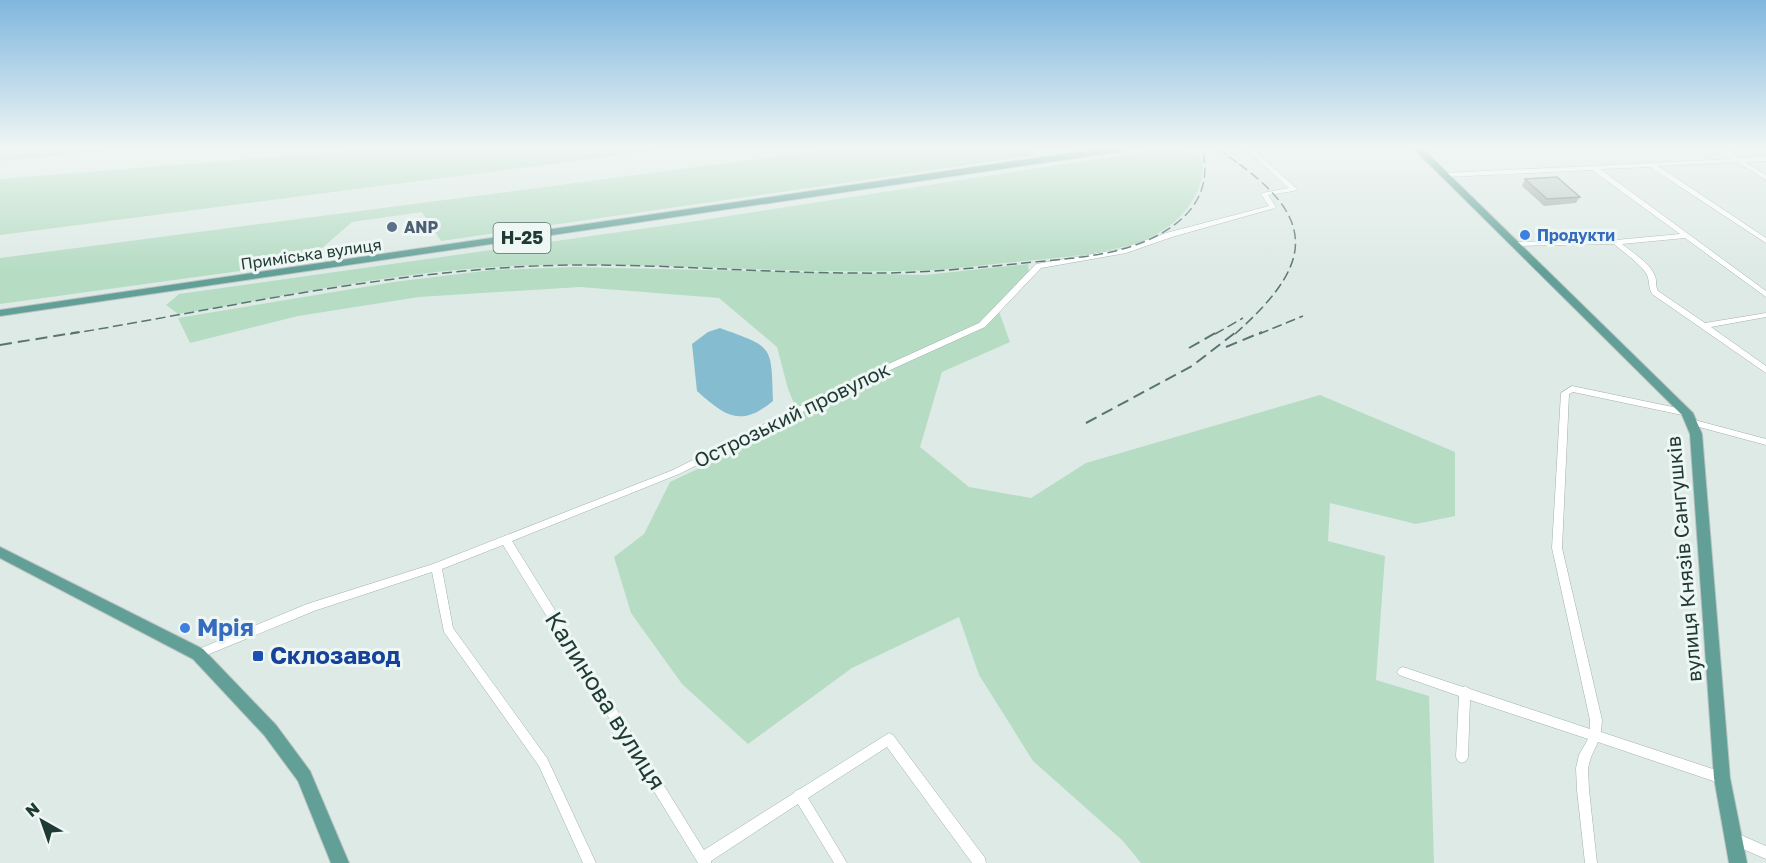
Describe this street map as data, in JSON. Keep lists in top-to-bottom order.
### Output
{
  "streets": {
    "main road": ["Н-25", "Приміська вулиця", "вулиця Князів Сангушків"],
    "street": ["Острозький провулок", "Калинова вулиця"]
  },
  "crossings": [
    ["Острозький провулок", "Калинова вулиця"]
  ],
  "places": {
    "other": ["ANP", "Продукти", "Мрія"],
    "transit": ["Склозавод"]
  },
  "north": "top left"
}
